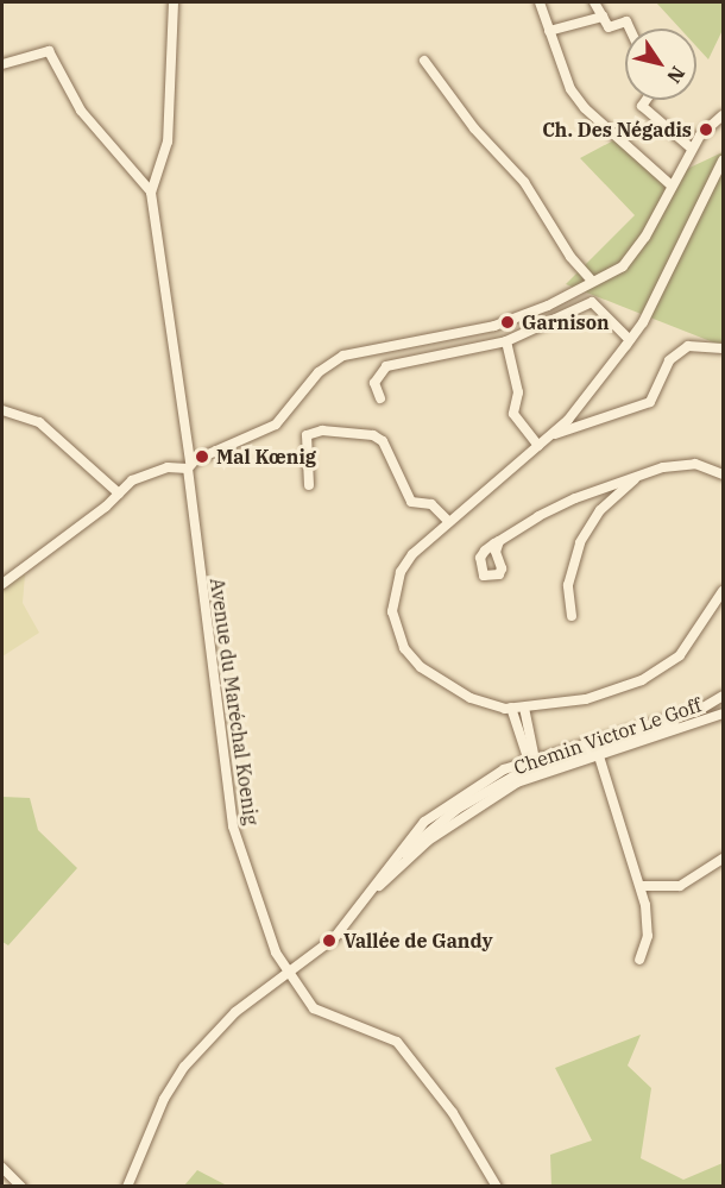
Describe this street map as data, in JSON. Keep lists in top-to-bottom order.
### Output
{
  "streets": {
    "street": ["Avenue du Maréchal Koenig", "Chemin Victor Le Goff"]
  },
  "places": [
    "Ch. Des Négadis",
    "Garnison",
    "Mal Kœnig",
    "Vallée de Gandy"
  ],
  "north": "bottom right"
}
